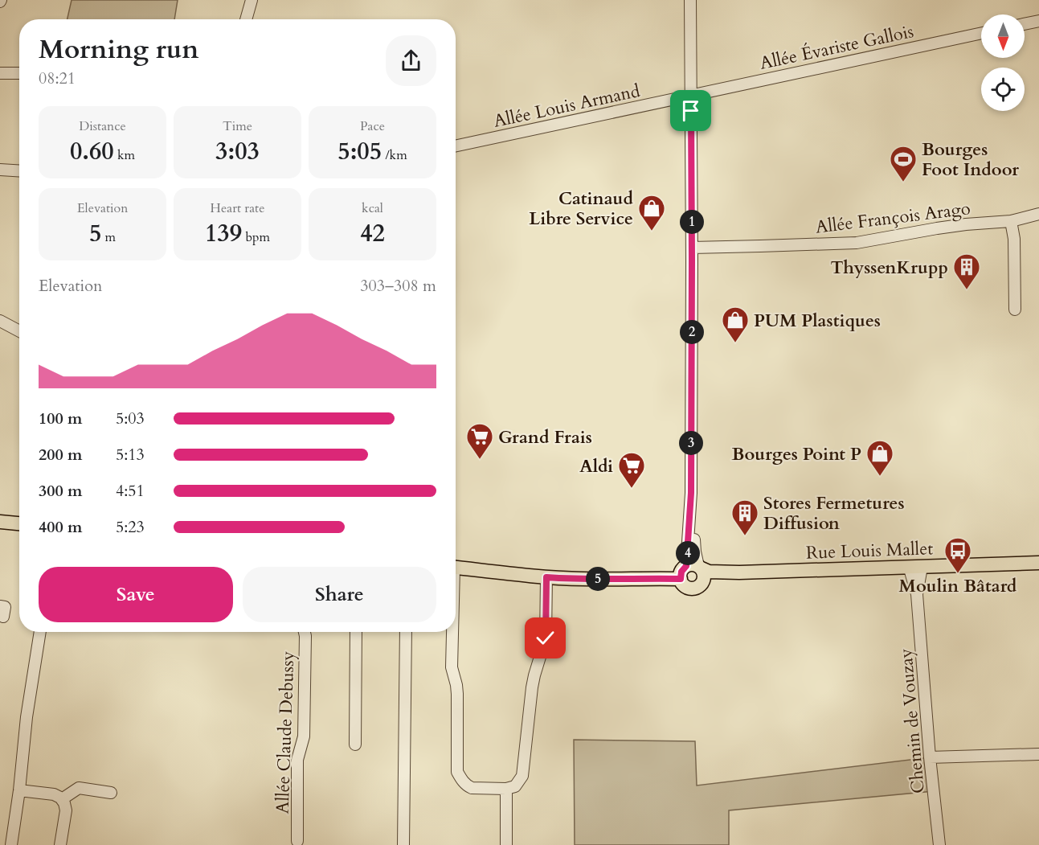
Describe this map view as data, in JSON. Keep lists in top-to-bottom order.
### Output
{
  "streets": {
    "main road": ["Rue Louis Mallet"],
    "street": [
      "Allée Évariste Gallois",
      "Allée Louis Armand",
      "Allée François Arago",
      "Chemin de Vouzay",
      "Allée Claude Debussy"
    ]
  },
  "crossings": [
    ["Allée Évariste Gallois", "Allée Louis Armand"],
    ["Rue Louis Mallet", "Chemin de Vouzay"]
  ],
  "places": {
    "sports": ["Bourges Foot Indoor"],
    "shop": ["Catinaud Libre Service", "PUM Plastiques", "Bourges Point P"],
    "building": ["ThyssenKrupp", "Stores Fermetures Diffusion"],
    "supermarket": ["Grand Frais", "Aldi"],
    "bus stop": ["Moulin Bâtard"]
  },
  "north": "bottom",
  "page": {
    "heading": ["Morning run", "08:21"],
    "stats": [
      ["Distance", "0.60 km"],
      ["Time", "3:03"],
      ["Pace", "5:05 /km"],
      ["Elevation", "5 m"],
      ["Heart rate", "139 bpm"],
      ["kcal", "42"]
    ],
    "pins": [
      "1",
      "2",
      "3",
      "4",
      "5"
    ],
    "chart": ["Elevation", "303–308 m"],
    "list": [
      {
        "name": "100 m",
        "note": "5:03"
      },
      {
        "name": "200 m",
        "note": "5:13"
      },
      {
        "name": "300 m",
        "note": "4:51"
      },
      {
        "name": "400 m",
        "note": "5:23"
      }
    ],
    "buttons": ["Save", "Share"]
  }
}
